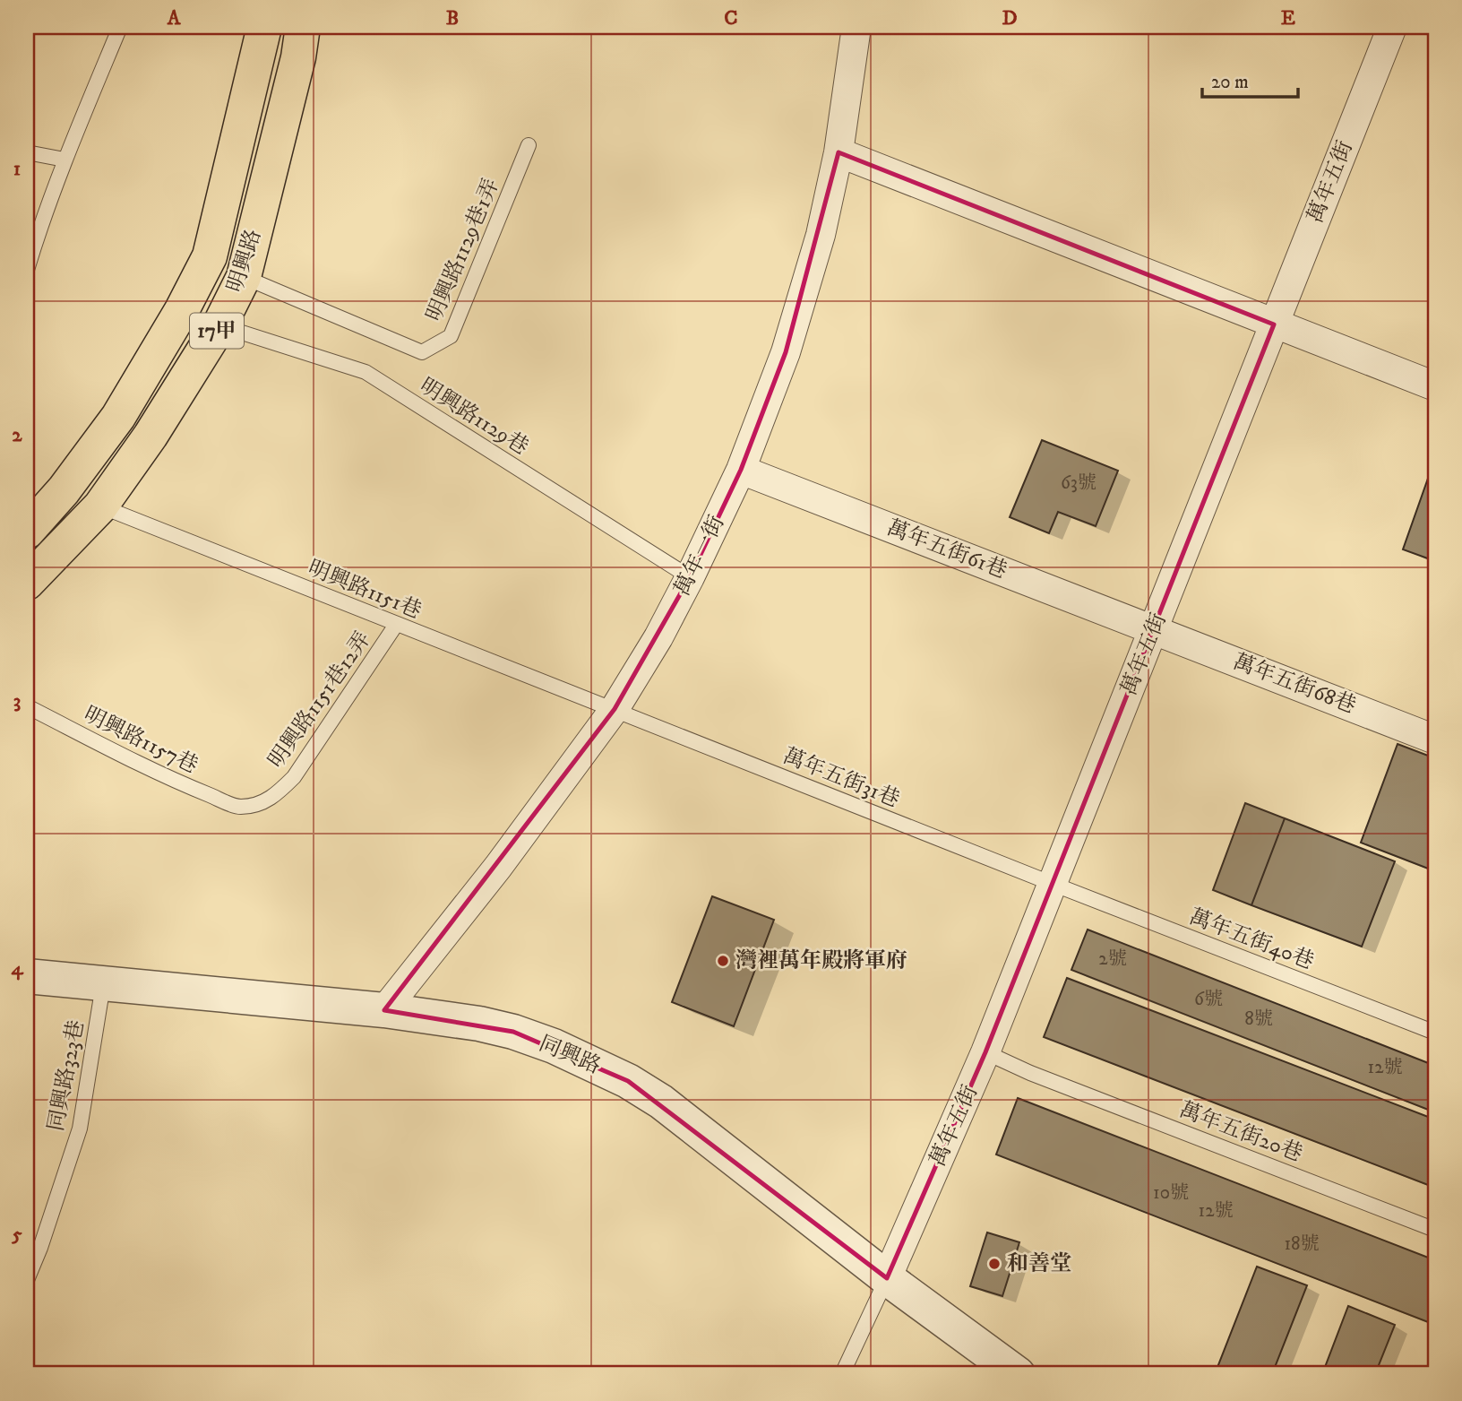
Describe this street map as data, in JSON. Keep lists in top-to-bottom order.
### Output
{
  "streets": {
    "main road": ["明興路", "17甲"],
    "street": [
      "萬年五街",
      "萬年五街61巷",
      "萬年一街",
      "萬年五街68巷",
      "同興路"
    ],
    "lane": [
      "明興路1129巷1弄",
      "明興路1129巷",
      "明興路1151巷",
      "明興路1151巷12弄",
      "明興路1157巷",
      "萬年五街31巷",
      "萬年五街40巷",
      "同興路323巷",
      "萬年五街20巷"
    ]
  },
  "crossings": [
    ["萬年五街", "萬年五街61巷"],
    ["萬年五街", "萬年五街68巷"],
    ["萬年五街", "萬年五街31巷"],
    ["萬年五街", "萬年五街40巷"],
    ["萬年五街", "同興路"],
    ["萬年五街", "萬年五街20巷"],
    ["明興路1129巷1弄", "明興路"],
    ["明興路", "明興路1129巷"],
    ["明興路", "明興路1151巷"],
    ["明興路1129巷", "萬年一街"],
    ["萬年五街61巷", "萬年一街"],
    ["萬年五街61巷", "萬年五街68巷"],
    ["萬年一街", "明興路1151巷"],
    ["萬年一街", "萬年五街31巷"],
    ["萬年一街", "同興路"],
    ["明興路1151巷", "明興路1151巷12弄"],
    ["明興路1151巷", "萬年五街31巷"],
    ["明興路1151巷12弄", "明興路1157巷"],
    ["萬年五街31巷", "萬年五街40巷"],
    ["同興路", "同興路323巷"]
  ],
  "places": ["灣裡萬年殿將軍府", "和善堂"],
  "house_numbers": [
    "63號",
    "2號",
    "6號",
    "8號",
    "12號",
    "10號",
    "12號",
    "18號"
  ],
  "scale_bar": "20 m",
  "grid": {
    "columns": [
      "A",
      "B",
      "C",
      "D",
      "E"
    ],
    "rows": [
      "1",
      "2",
      "3",
      "4",
      "5"
    ]
  }
}
